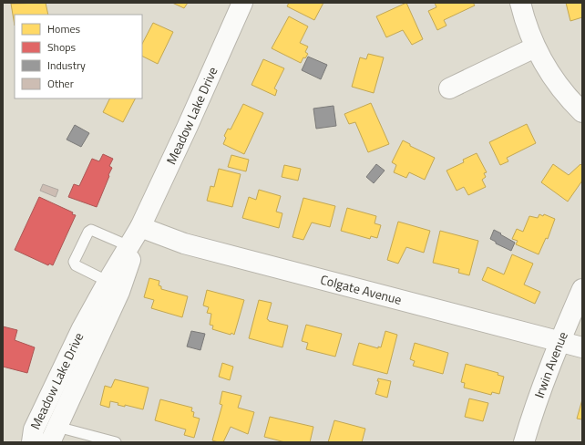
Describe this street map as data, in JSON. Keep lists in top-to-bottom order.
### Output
{
  "streets": {
    "street": ["Meadow Lake Drive", "Colgate Avenue", "Irwin Avenue"]
  },
  "crossings": [
    ["Meadow Lake Drive", "Colgate Avenue"],
    ["Colgate Avenue", "Irwin Avenue"]
  ],
  "legend": [
    "Homes",
    "Shops",
    "Industry",
    "Other"
  ]
}
